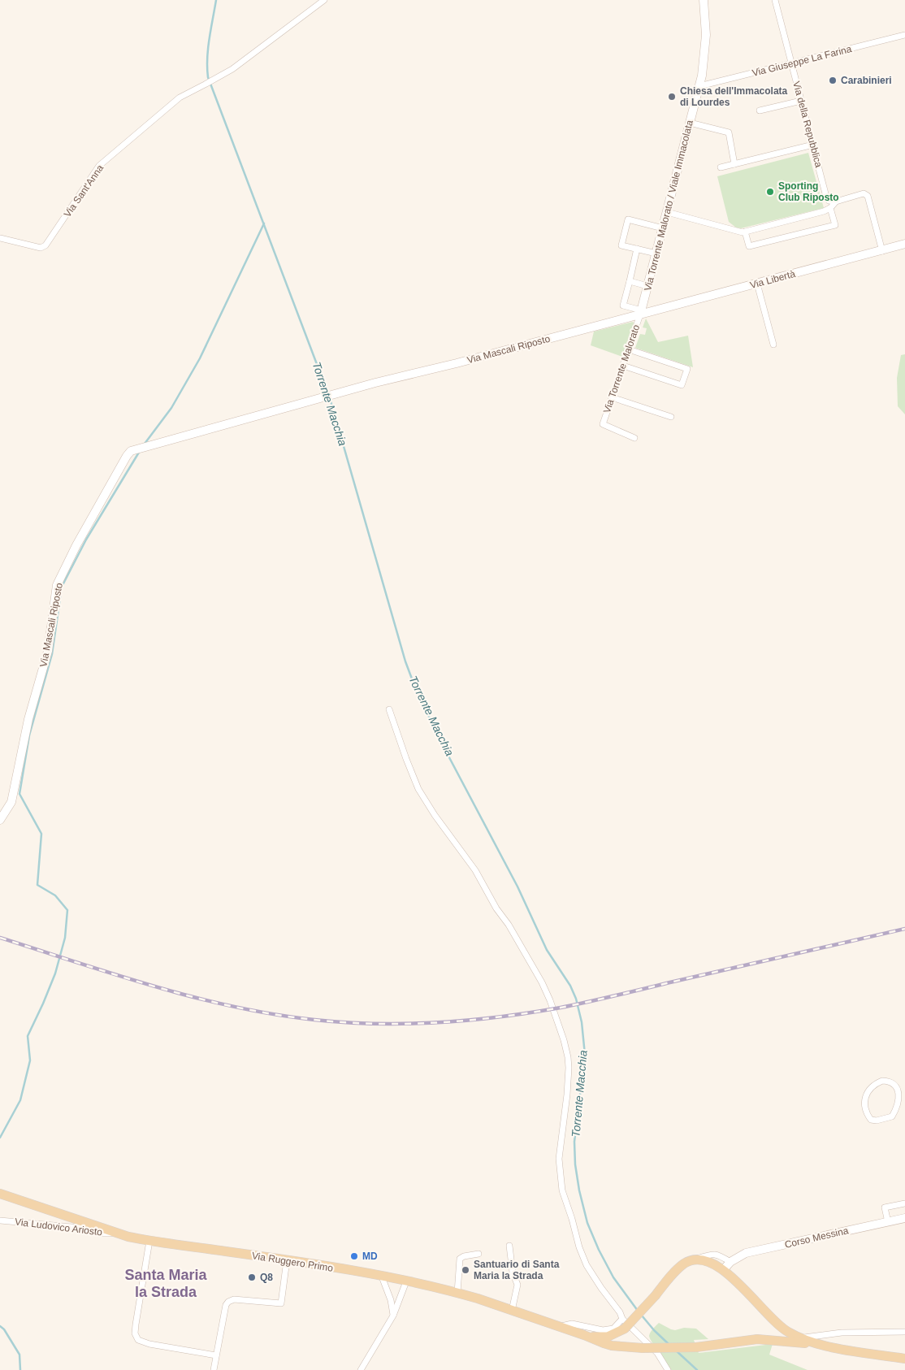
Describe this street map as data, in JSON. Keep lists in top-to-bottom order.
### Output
{
  "streets": {
    "main road": ["Via Ruggero Primo"],
    "street": [
      "Via Giuseppe La Farina",
      "Via della Repubblica",
      "Via Sant'Anna",
      "Via Torrente Malorato / Viale Immacolata",
      "Via Libertà",
      "Via Mascali Riposto",
      "Via Torrente Malorato",
      "Via Ludovico Ariosto",
      "Corso Messina"
    ]
  },
  "crossings": [
    ["Via Giuseppe La Farina", "Via della Repubblica"],
    ["Via Giuseppe La Farina", "Via Torrente Malorato / Viale Immacolata"],
    ["Via Torrente Malorato / Viale Immacolata", "Via Libertà"],
    ["Via Torrente Malorato / Viale Immacolata", "Via Mascali Riposto"],
    ["Via Torrente Malorato / Viale Immacolata", "Via Torrente Malorato"],
    ["Via Libertà", "Via Mascali Riposto"],
    ["Via Libertà", "Via Torrente Malorato"],
    ["Via Mascali Riposto", "Via Torrente Malorato"],
    ["Via Ludovico Ariosto", "Via Ruggero Primo"]
  ],
  "districts": ["Santa Maria la Strada"],
  "water": ["Torrente Macchia"],
  "places": [
    "Carabinieri",
    "Chiesa dell'Immacolata di Lourdes",
    "Sporting Club Riposto",
    "MD",
    "Santuario di Santa Maria la Strada",
    "Q8"
  ]
}
